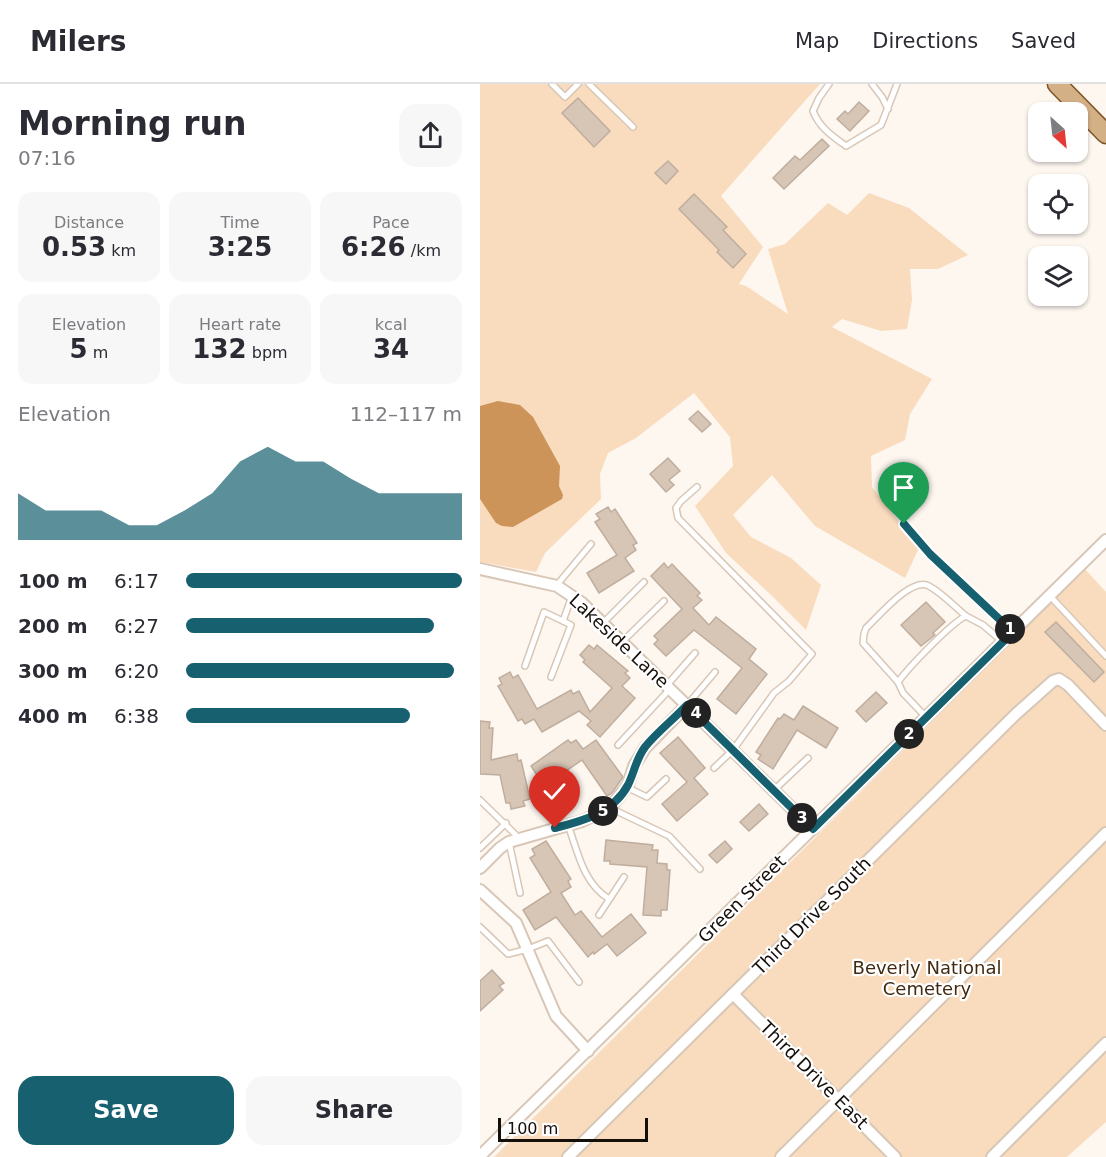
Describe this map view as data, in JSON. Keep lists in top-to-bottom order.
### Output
{
  "streets": {
    "street": [
      "Lakeside Lane",
      "Green Street",
      "Third Drive South",
      "Third Drive East"
    ]
  },
  "crossings": [
    ["Lakeside Lane", "Green Street"],
    ["Third Drive South", "Third Drive East"]
  ],
  "parks": ["Beverly National Cemetery"],
  "scale_bar": "100 m",
  "north": "bottom right",
  "page": {
    "header": "Milers",
    "nav": ["Map", "Directions", "Saved"],
    "heading": ["Morning run", "07:16"],
    "stats": [
      ["Distance", "0.53 km"],
      ["Time", "3:25"],
      ["Pace", "6:26 /km"],
      ["Elevation", "5 m"],
      ["Heart rate", "132 bpm"],
      ["kcal", "34"]
    ],
    "chart": ["Elevation", "112–117 m"],
    "list": [
      {
        "name": "100 m",
        "note": "6:17"
      },
      {
        "name": "200 m",
        "note": "6:27"
      },
      {
        "name": "300 m",
        "note": "6:20"
      },
      {
        "name": "400 m",
        "note": "6:38"
      }
    ],
    "pins": [
      "1",
      "4",
      "2",
      "5",
      "3"
    ],
    "buttons": ["Save", "Share"],
    "scale": "100 m"
  }
}
